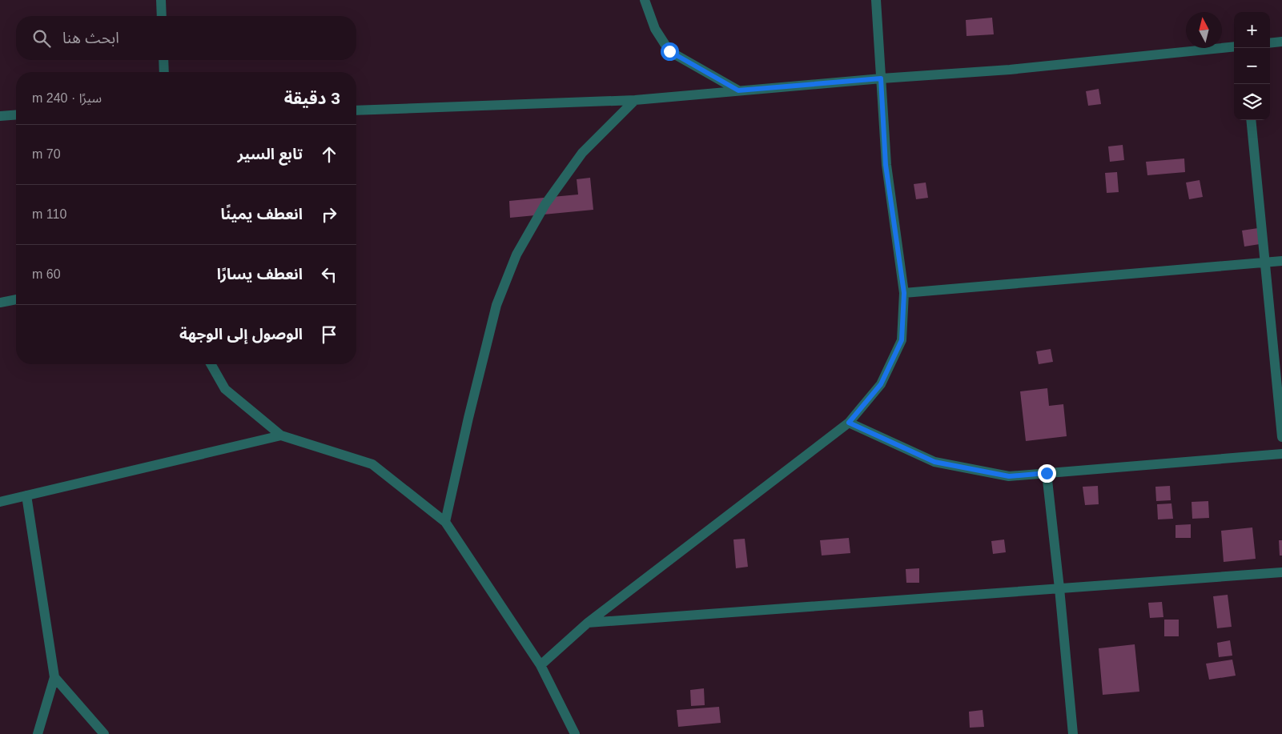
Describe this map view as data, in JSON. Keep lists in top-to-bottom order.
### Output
{
  "north": "top",
  "page": {
    "map_buttons": ["+", "−"],
    "search": "ابحث هنا",
    "heading": ["3 دقيقة", "سيرًا · 240 m"],
    "list": [
      ["تابع السير", "70 m"],
      ["انعطف يمينًا", "110 m"],
      ["انعطف يسارًا", "60 m"],
      "الوصول إلى الوجهة"
    ]
  }
}
